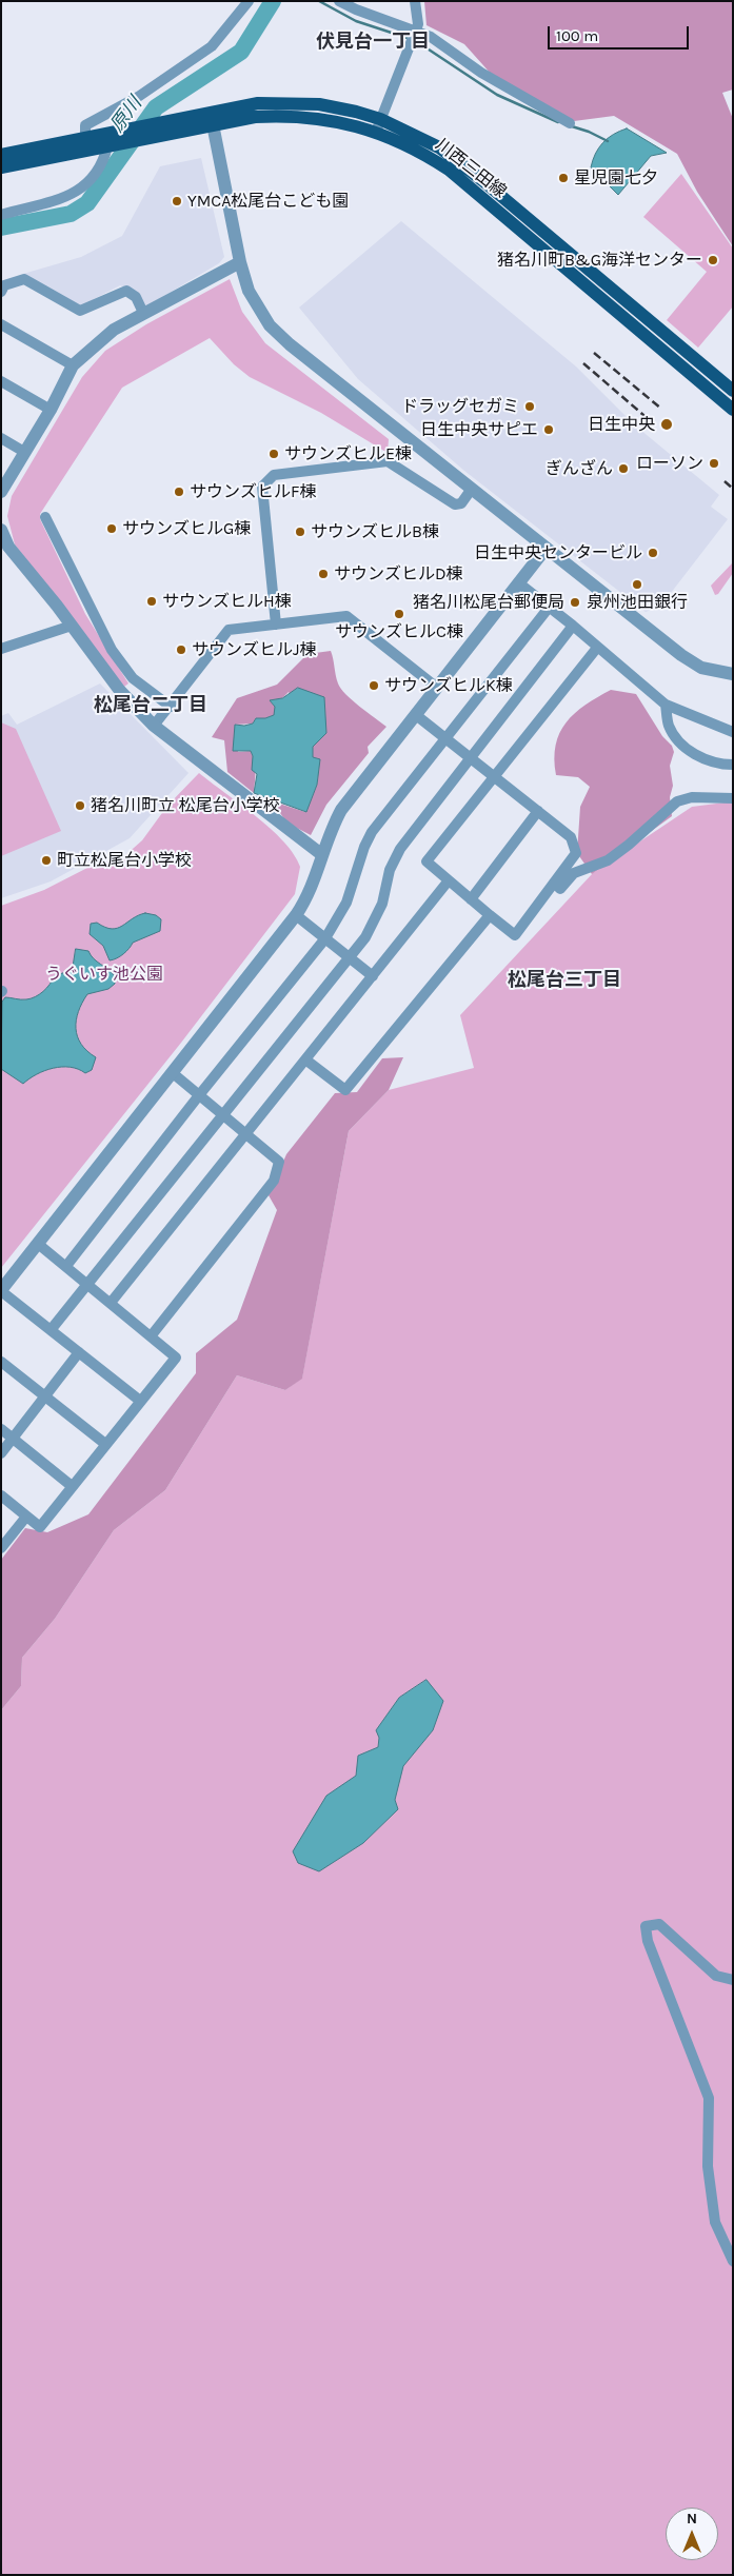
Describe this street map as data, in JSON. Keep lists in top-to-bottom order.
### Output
{
  "streets": {
    "main road": ["川西三田線"]
  },
  "districts": ["伏見台一丁目", "松尾台二丁目", "松尾台三丁目"],
  "water": ["原川"],
  "parks": ["うぐいす池公園"],
  "places": [
    "星児園七夕",
    "YMCA松尾台こども園",
    "猪名川町B&G海洋センター",
    "ドラッグセガミ",
    "日生中央",
    "日生中央サピエ",
    "サウンズヒルE棟",
    "ローソン",
    "ぎんざん",
    "サウンズヒルF棟",
    "サウンズヒルG棟",
    "サウンズヒルB棟",
    "日生中央センタービル",
    "サウンズヒルD棟",
    "泉州池田銀行",
    "サウンズヒルH棟",
    "猪名川松尾台郵便局",
    "サウンズヒルC棟",
    "サウンズヒルJ棟",
    "サウンズヒルK棟",
    "猪名川町立 松尾台小学校",
    "町立松尾台小学校"
  ],
  "scale_bar": "100 m",
  "north": "top"
}
